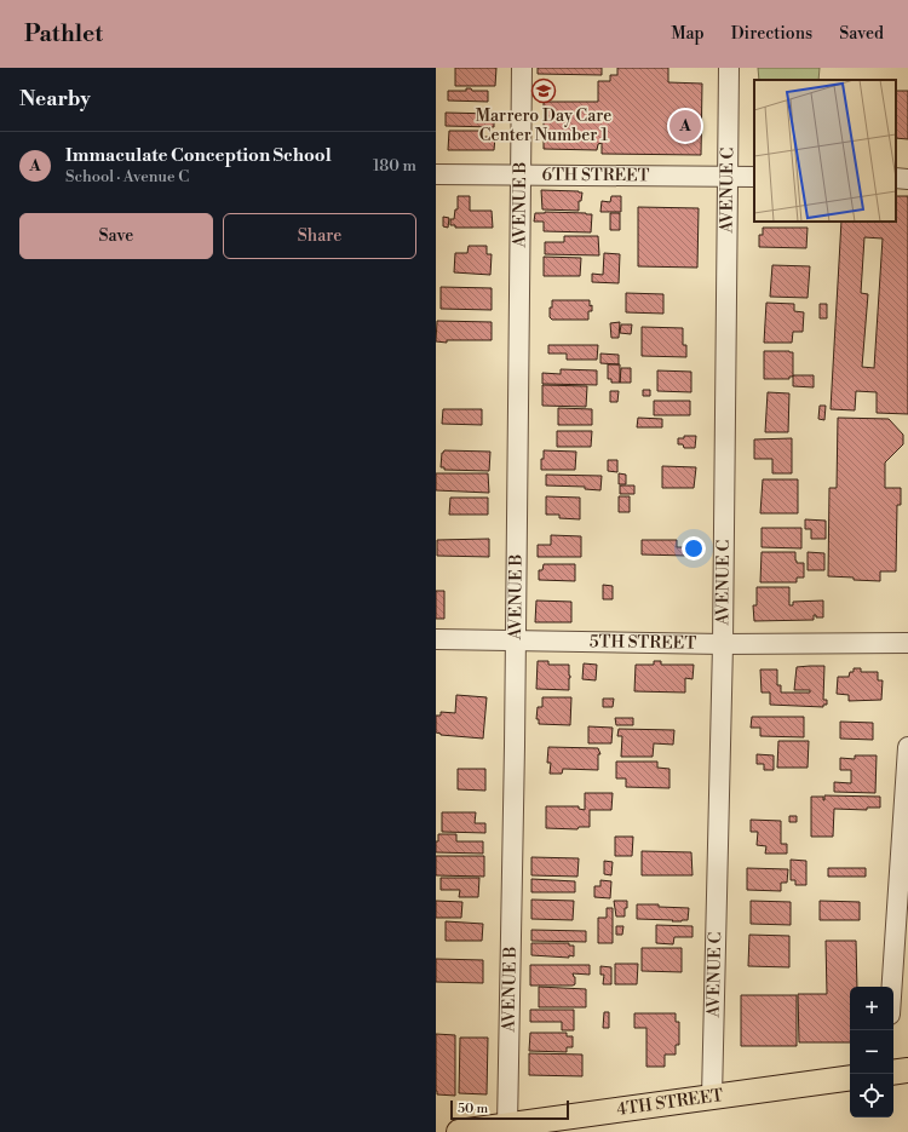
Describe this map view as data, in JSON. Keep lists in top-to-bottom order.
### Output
{
  "streets": {
    "main road": ["4TH STREET"],
    "street": [
      "6TH STREET",
      "AVENUE C",
      "AVENUE B",
      "5TH STREET"
    ]
  },
  "crossings": [
    ["6TH STREET", "AVENUE C"],
    ["6TH STREET", "AVENUE B"],
    ["AVENUE C", "5TH STREET"],
    ["AVENUE C", "4TH STREET"],
    ["AVENUE B", "5TH STREET"],
    ["AVENUE B", "4TH STREET"]
  ],
  "places": {
    "school or university": ["Marrero Day Care Center Number 1"]
  },
  "scale_bar": "50 m",
  "page": {
    "header": "Pathlet",
    "nav": ["Map", "Directions", "Saved"],
    "heading": "Nearby",
    "pins": "A",
    "list": [
      {
        "mark": "A",
        "name": "Immaculate Conception School",
        "note": "School · Avenue C",
        "value": "180 m"
      }
    ],
    "buttons": ["Save", "Share"],
    "map_buttons": ["+", "−"],
    "scale": "50 m"
  }
}
